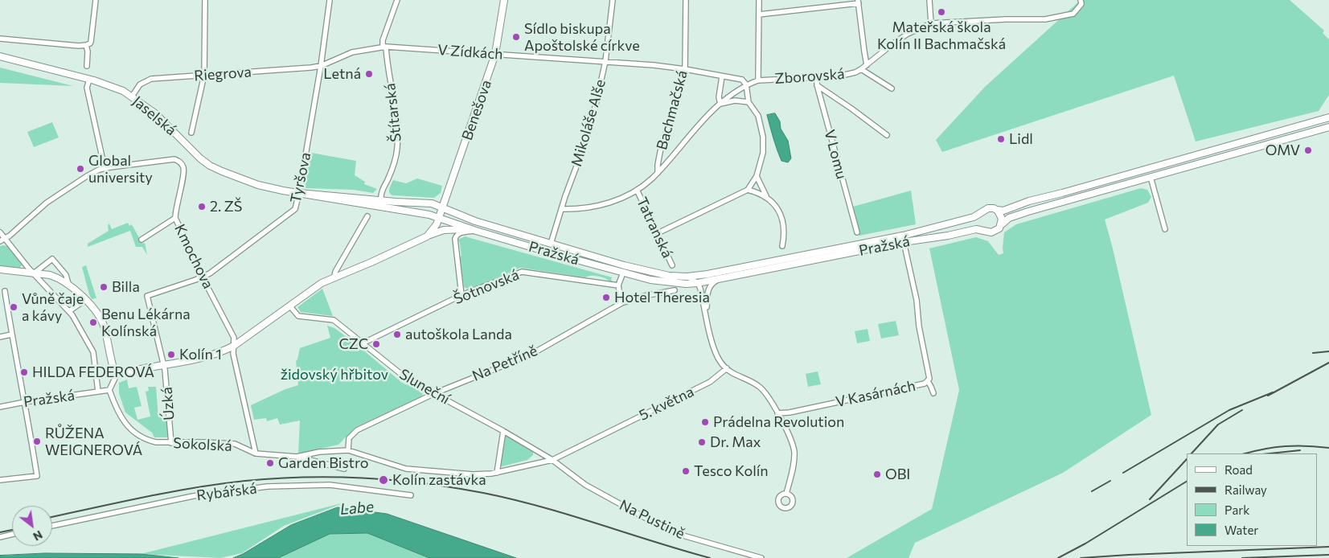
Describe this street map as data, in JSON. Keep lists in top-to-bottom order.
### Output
{
  "streets": {
    "street": [
      "V Zídkách",
      "Riegrova",
      "Zborovská",
      "Benešova",
      "Bachmačská",
      "Štítarská",
      "Jaselská",
      "Mikoláše Alše",
      "V Lomu",
      "Tyršova",
      "Tatranská",
      "Pražská",
      "Kmochova",
      "Šotnovská",
      "Na Petříně",
      "Sluneční",
      "V Kasárnách",
      "Úzká",
      "5. května",
      "Sokolská",
      "Rybářská",
      "Na Pustině"
    ]
  },
  "crossings": [
    ["V Zídkách", "Riegrova"],
    ["V Zídkách", "Zborovská"],
    ["V Zídkách", "Benešova"],
    ["V Zídkách", "Bachmačská"],
    ["V Zídkách", "Štítarská"],
    ["V Zídkách", "Mikoláše Alše"],
    ["V Zídkách", "Tyršova"],
    ["Riegrova", "Jaselská"],
    ["Riegrova", "Tyršova"],
    ["Zborovská", "Bachmačská"],
    ["Zborovská", "Mikoláše Alše"],
    ["Zborovská", "V Lomu"],
    ["Zborovská", "Tatranská"],
    ["Benešova", "Jaselská"],
    ["Benešova", "Pražská"],
    ["Štítarská", "Jaselská"],
    ["Jaselská", "Tyršova"],
    ["Jaselská", "Pražská"],
    ["Mikoláše Alše", "Pražská"],
    ["Tyršova", "Kmochova"],
    ["Tyršova", "Úzká"],
    ["Pražská", "V Kasárnách"],
    ["Pražská", "Sokolská"],
    ["Kmochova", "Sokolská"],
    ["Šotnovská", "Sluneční"],
    ["Na Petříně", "Sluneční"],
    ["Na Petříně", "5. května"],
    ["Sluneční", "5. května"],
    ["Sluneční", "Na Pustině"],
    ["Úzká", "Sokolská"],
    ["5. května", "Na Pustině"]
  ],
  "water": ["Labe"],
  "parks": ["židovský hřbitov"],
  "places": [
    "Mateřská škola Kolín II Bachmačská",
    "Sídlo biskupa Apoštolské církve",
    "Letná",
    "Lidl",
    "OMV",
    "Global university",
    "2. ZŠ",
    "Billa",
    "Hotel Theresia",
    "Vůně čaje a kávy",
    "Benu Lékárna Kolínská",
    "autoškola Landa",
    "CZC",
    "Kolín 1",
    "HILDA FEDEROVÁ",
    "Prádelna Revolution",
    "RŮŽENA WEIGNEROVÁ",
    "Dr. Max",
    "Garden Bistro",
    "Tesco Kolín",
    "OBI",
    "Kolín zastávka"
  ],
  "legend": [
    "Road",
    "Railway",
    "Park",
    "Water"
  ],
  "north": "bottom right"
}
